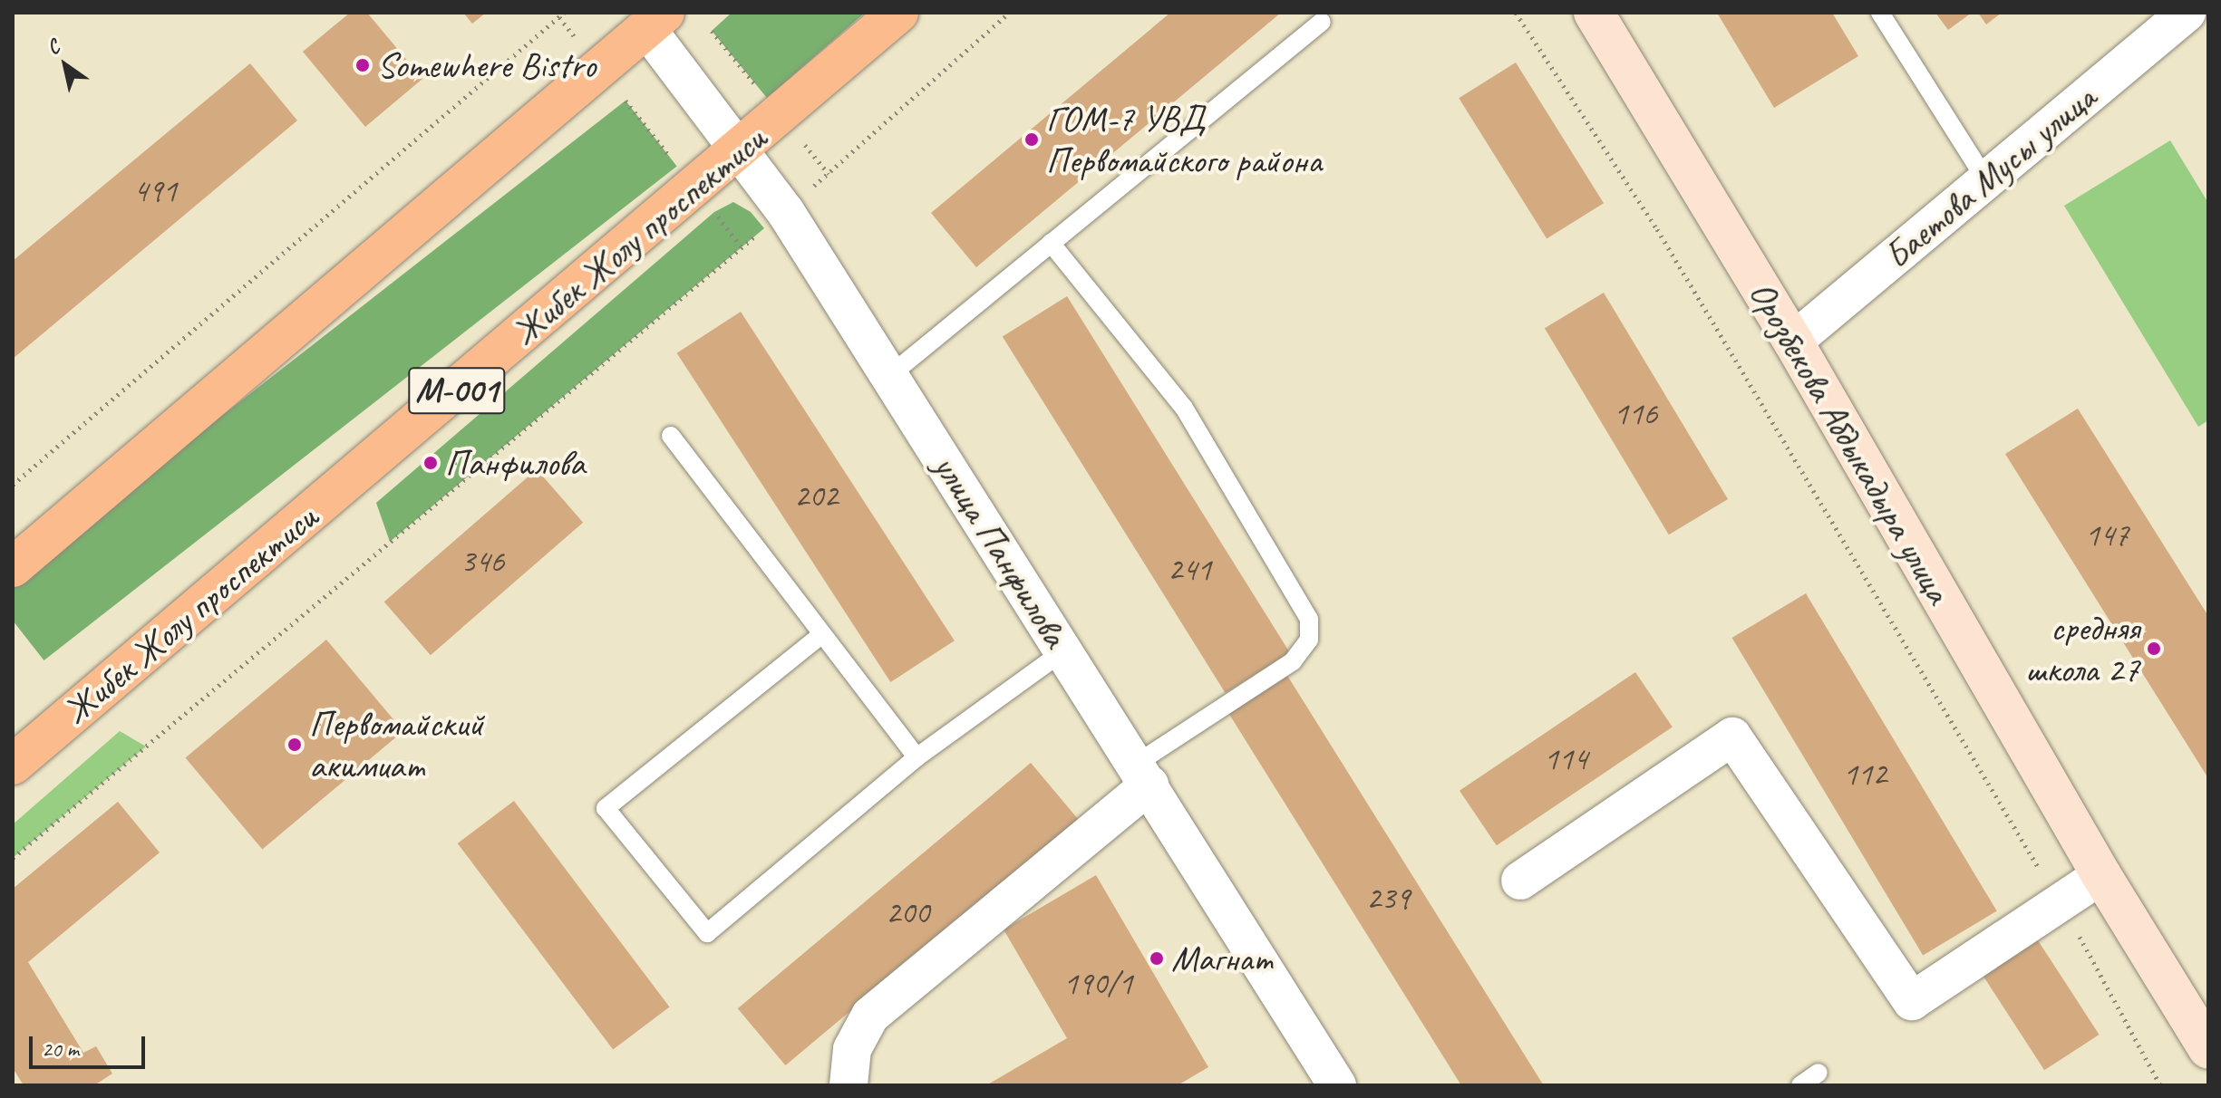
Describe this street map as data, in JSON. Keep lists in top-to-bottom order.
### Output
{
  "streets": {
    "main road": ["Жибек Жолу проспектиси", "М-001"],
    "street": ["Баетова Мусы улица", "Орозбекова Абдыкадыра улица", "улица Панфилова"]
  },
  "crossings": [
    ["Баетова Мусы улица", "Орозбекова Абдыкадыра улица"],
    ["Жибек Жолу проспектиси", "улица Панфилова"]
  ],
  "places": [
    "Somewhere Bistro",
    "ГОМ-7 УВД Первомайского района",
    "Панфилова",
    "средняя школа 27",
    "Первомайский акимиат",
    "Магнат"
  ],
  "house_numbers": [
    "491",
    "116",
    "202",
    "147",
    "346",
    "241",
    "114",
    "112",
    "239",
    "200",
    "190/1"
  ],
  "scale_bar": "20 m",
  "north": "top left"
}
